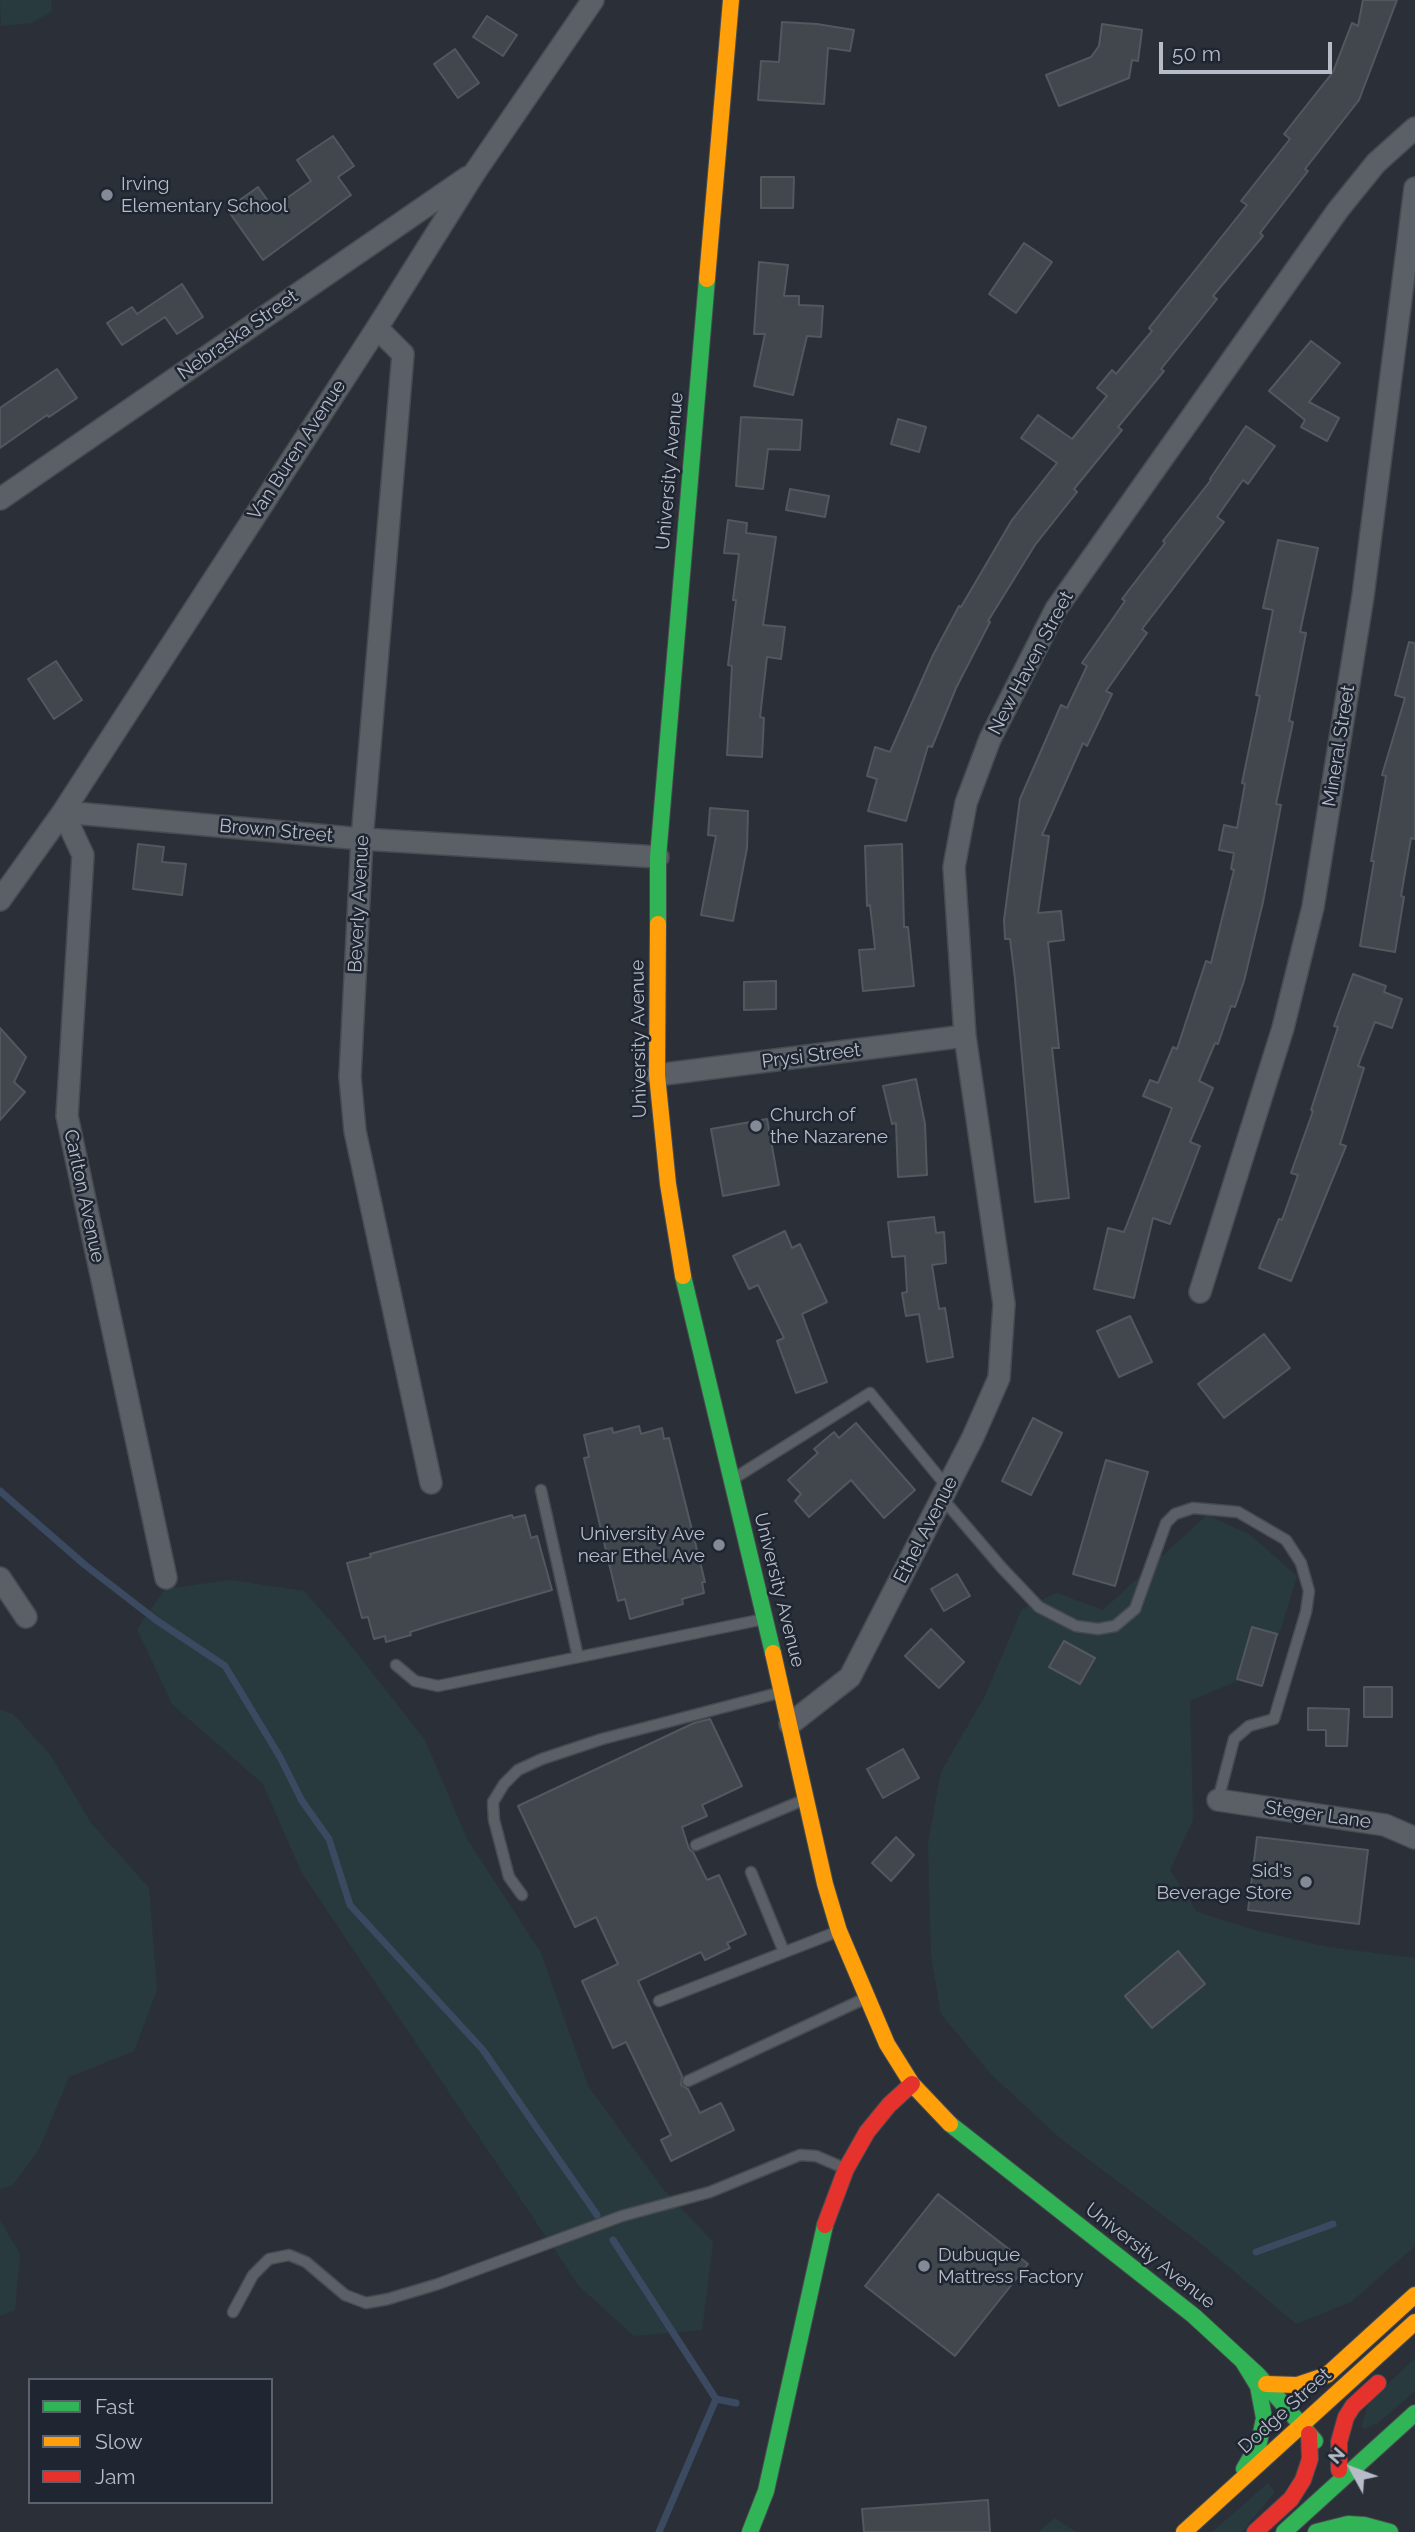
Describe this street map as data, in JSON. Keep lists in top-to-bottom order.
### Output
{
  "streets": {
    "main road": ["University Avenue", "Dodge Street"],
    "street": [
      "Nebraska Street",
      "Van Buren Avenue",
      "New Haven Street",
      "Mineral Street",
      "Brown Street",
      "Beverly Avenue",
      "Prysi Street",
      "Carlton Avenue",
      "Ethel Avenue",
      "Steger Lane"
    ]
  },
  "crossings": [
    ["Nebraska Street", "Van Buren Avenue"],
    ["Van Buren Avenue", "Brown Street"],
    ["Van Buren Avenue", "Beverly Avenue"],
    ["Van Buren Avenue", "Carlton Avenue"],
    ["University Avenue", "Brown Street"],
    ["University Avenue", "Prysi Street"],
    ["University Avenue", "Ethel Avenue"],
    ["University Avenue", "Dodge Street"],
    ["New Haven Street", "Prysi Street"],
    ["New Haven Street", "Ethel Avenue"],
    ["Brown Street", "Beverly Avenue"],
    ["Brown Street", "Carlton Avenue"]
  ],
  "places": [
    "Irving Elementary School",
    "Church of the Nazarene",
    "University Ave near Ethel Ave",
    "Sid's Beverage Store",
    "Dubuque Mattress Factory"
  ],
  "legend": ["Fast", "Slow", "Jam"],
  "scale_bar": "50 m",
  "north": "top left"
}
